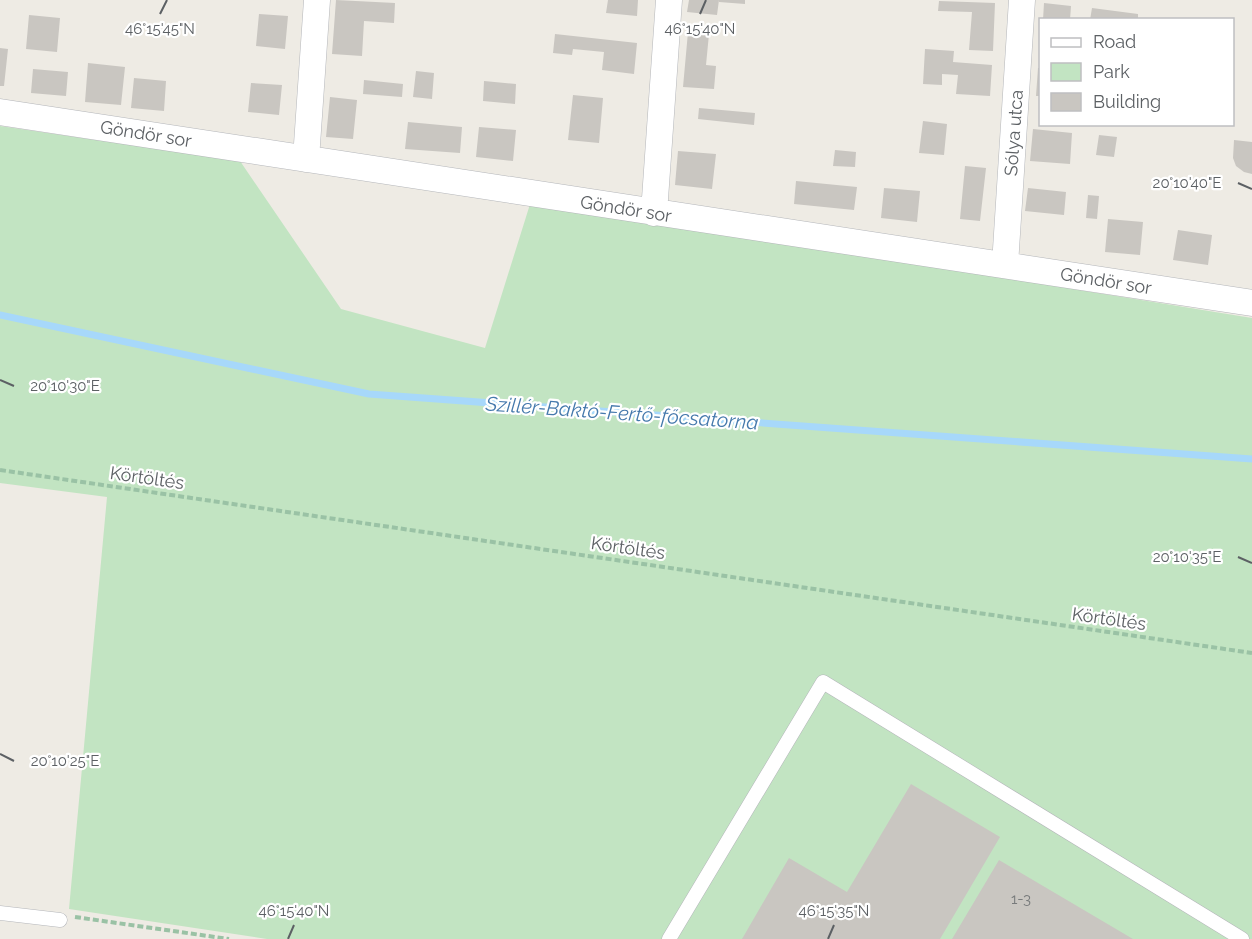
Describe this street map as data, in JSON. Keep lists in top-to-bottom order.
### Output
{
  "streets": {
    "street": ["Sólya utca", "Göndör sor"],
    "path": ["Körtöltés"]
  },
  "crossings": [
    ["Sólya utca", "Göndör sor"]
  ],
  "water": ["Szillér-Baktó-Fertő-főcsatorna"],
  "house_numbers": ["1-3"],
  "legend": ["Road", "Park", "Building"],
  "coordinates": [
    "46°15'45\"N",
    "46°15'40\"N",
    "20°10'40\"E",
    "20°10'30\"E",
    "20°10'35\"E",
    "20°10'25\"E",
    "46°15'35\"N"
  ]
}
